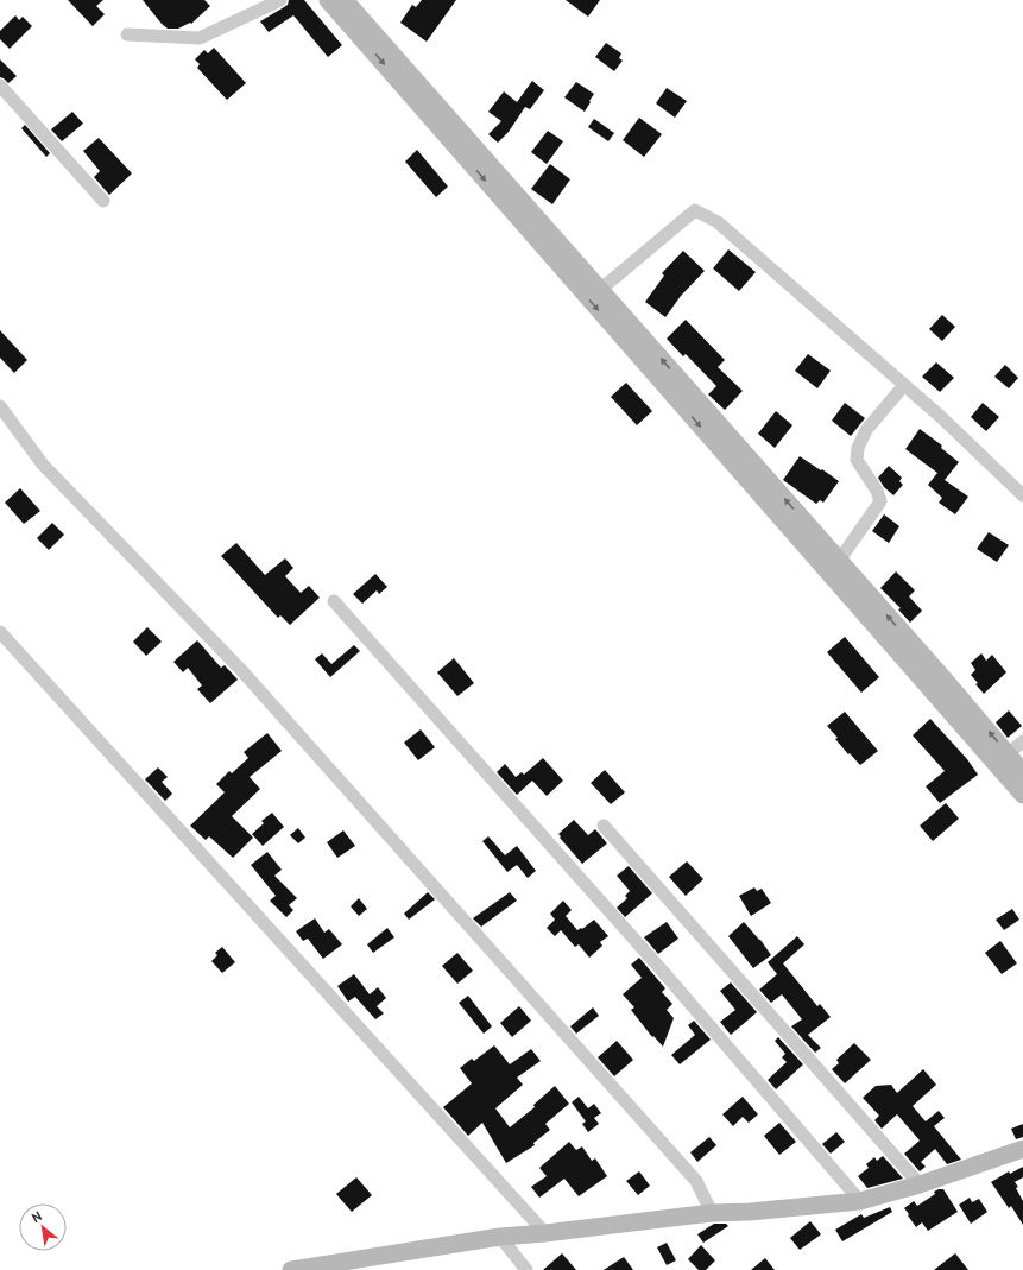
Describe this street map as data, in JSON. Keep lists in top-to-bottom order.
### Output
{
  "north": "top left"
}
